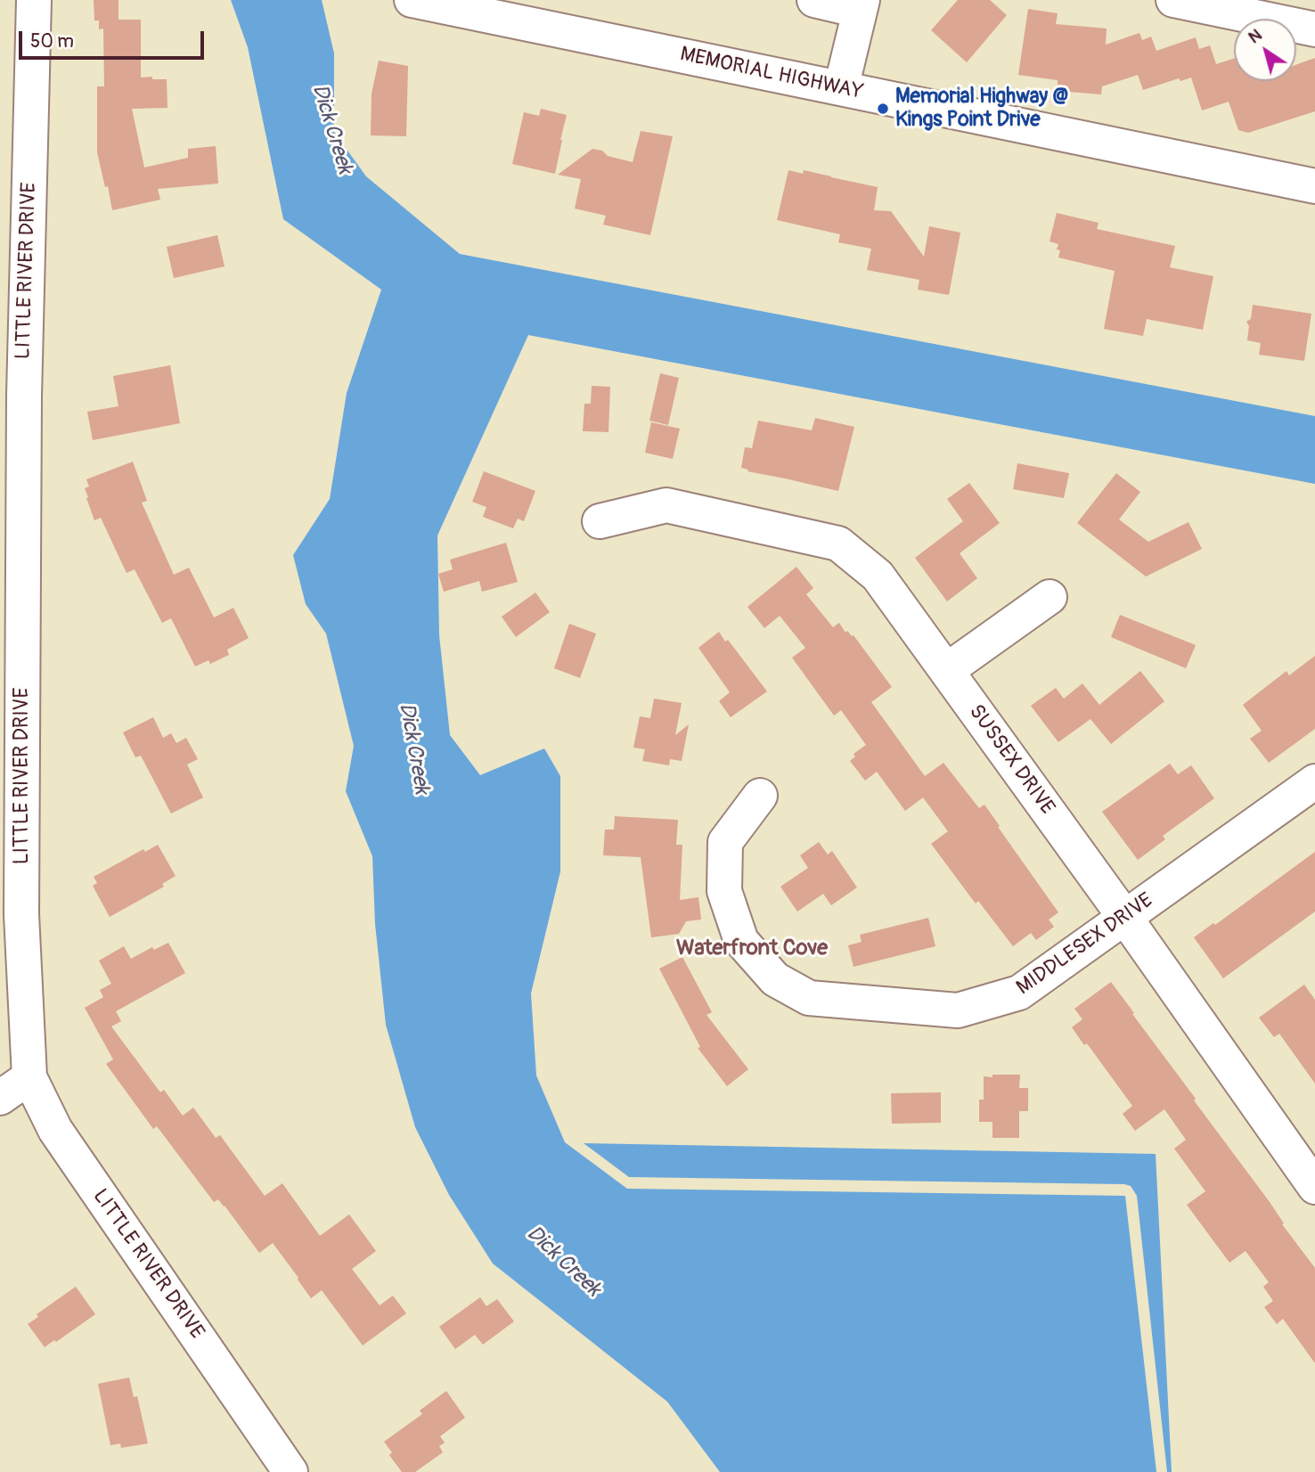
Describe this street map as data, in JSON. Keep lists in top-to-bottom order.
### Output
{
  "streets": {
    "street": [
      "MEMORIAL HIGHWAY",
      "LITTLE RIVER DRIVE",
      "SUSSEX DRIVE",
      "MIDDLESEX DRIVE"
    ]
  },
  "crossings": [
    ["SUSSEX DRIVE", "MIDDLESEX DRIVE"]
  ],
  "districts": ["Waterfront Cove"],
  "water": ["Dick Creek"],
  "places": ["Memorial Highway @ Kings Point Drive"],
  "scale_bar": "50 m",
  "north": "top left"
}
